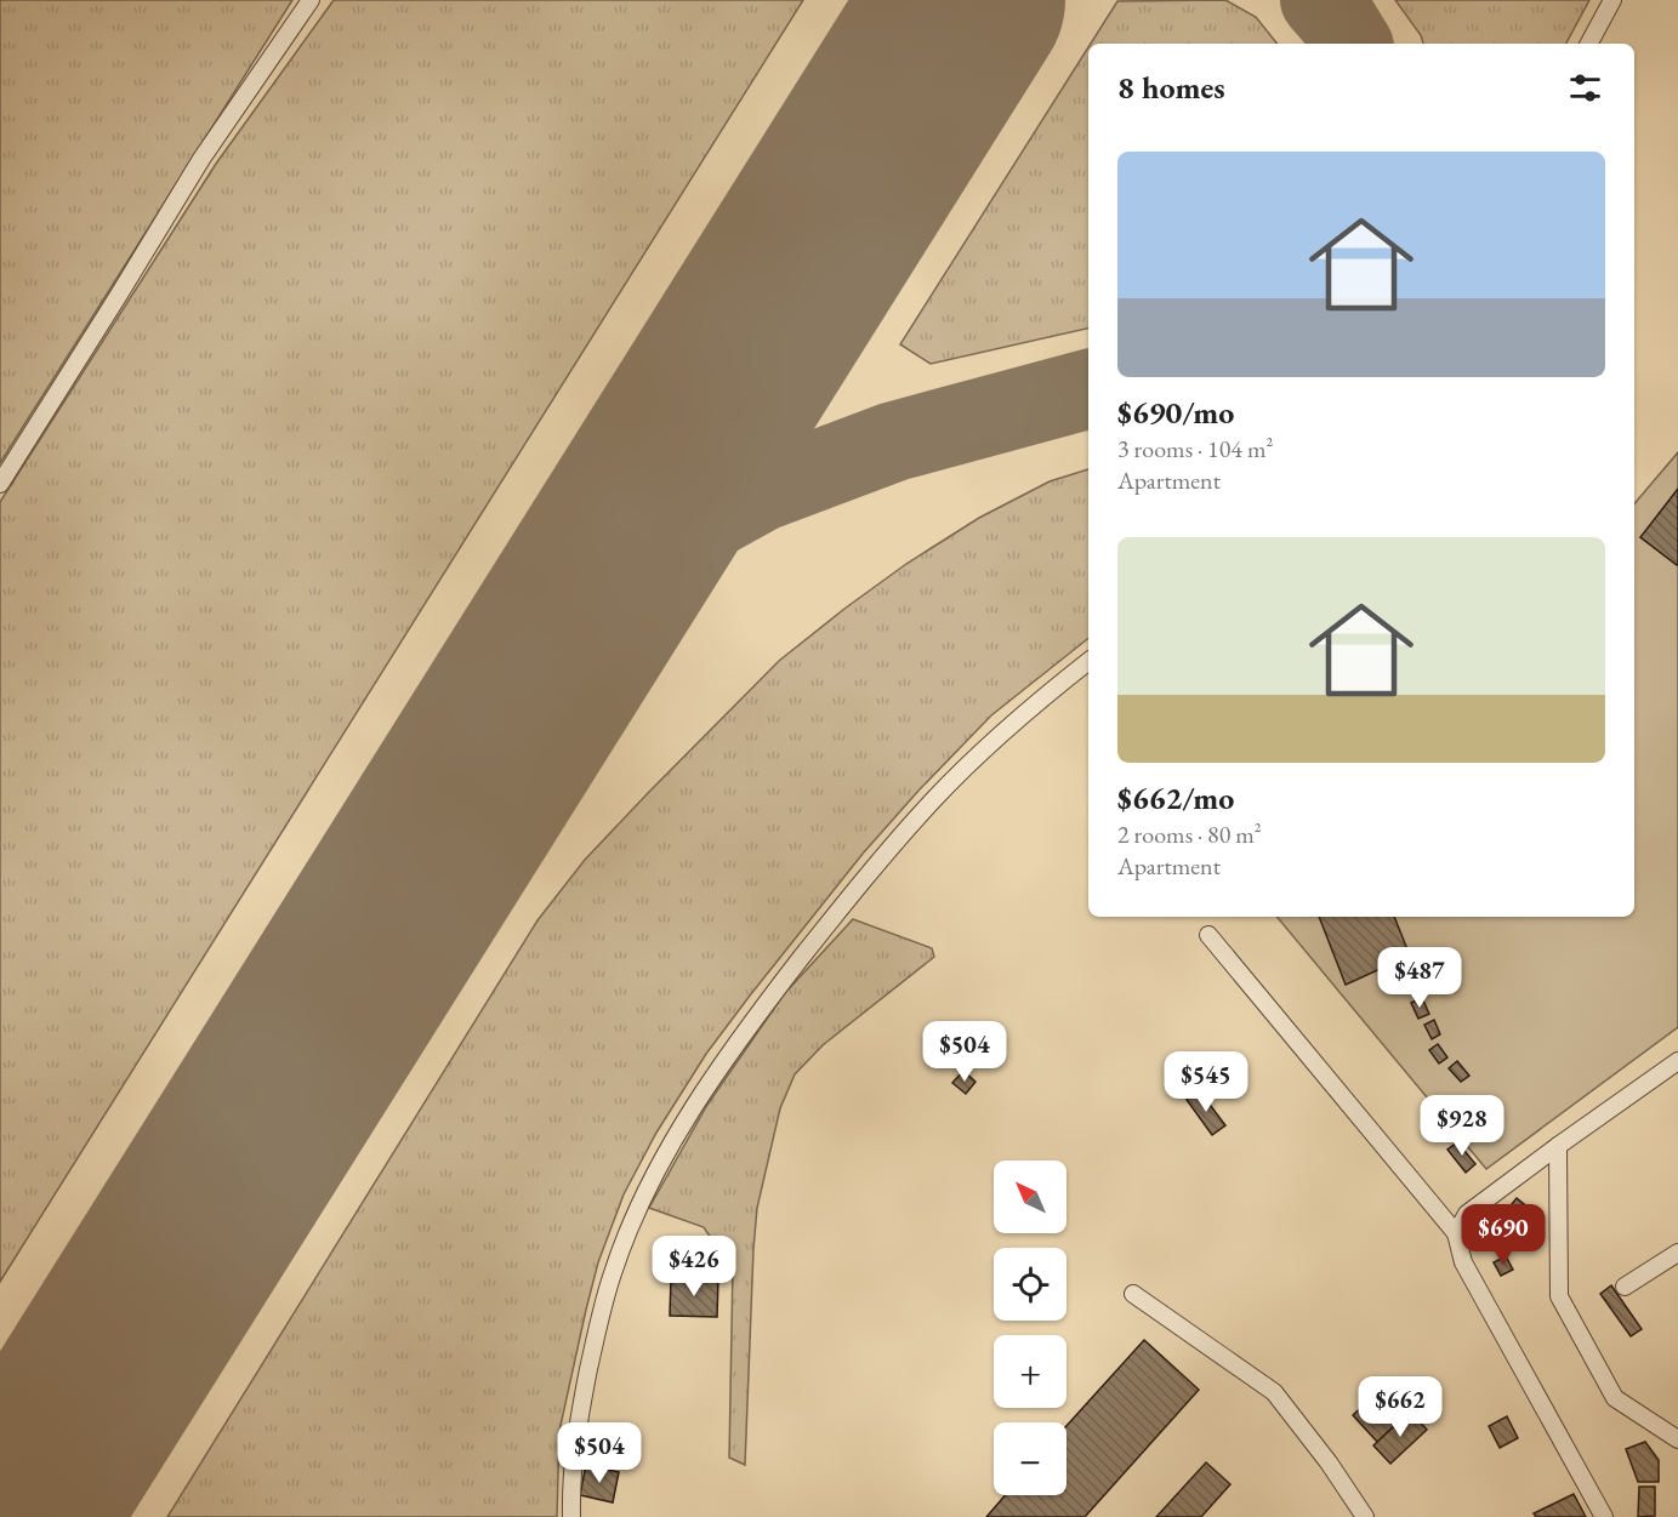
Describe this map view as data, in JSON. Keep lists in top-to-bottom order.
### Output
{
  "north": "top left",
  "page": {
    "heading": "8 homes",
    "list": [
      {
        "name": "$690/mo",
        "note": "3 rooms · 104 m² · Apartment"
      },
      {
        "name": "$662/mo",
        "note": "2 rooms · 80 m² · Apartment"
      }
    ],
    "price": [
      "$487",
      "$504",
      "$545",
      "$928",
      "$690",
      "$426",
      "$662",
      "$504"
    ],
    "map_buttons": ["+", "−"]
  }
}
